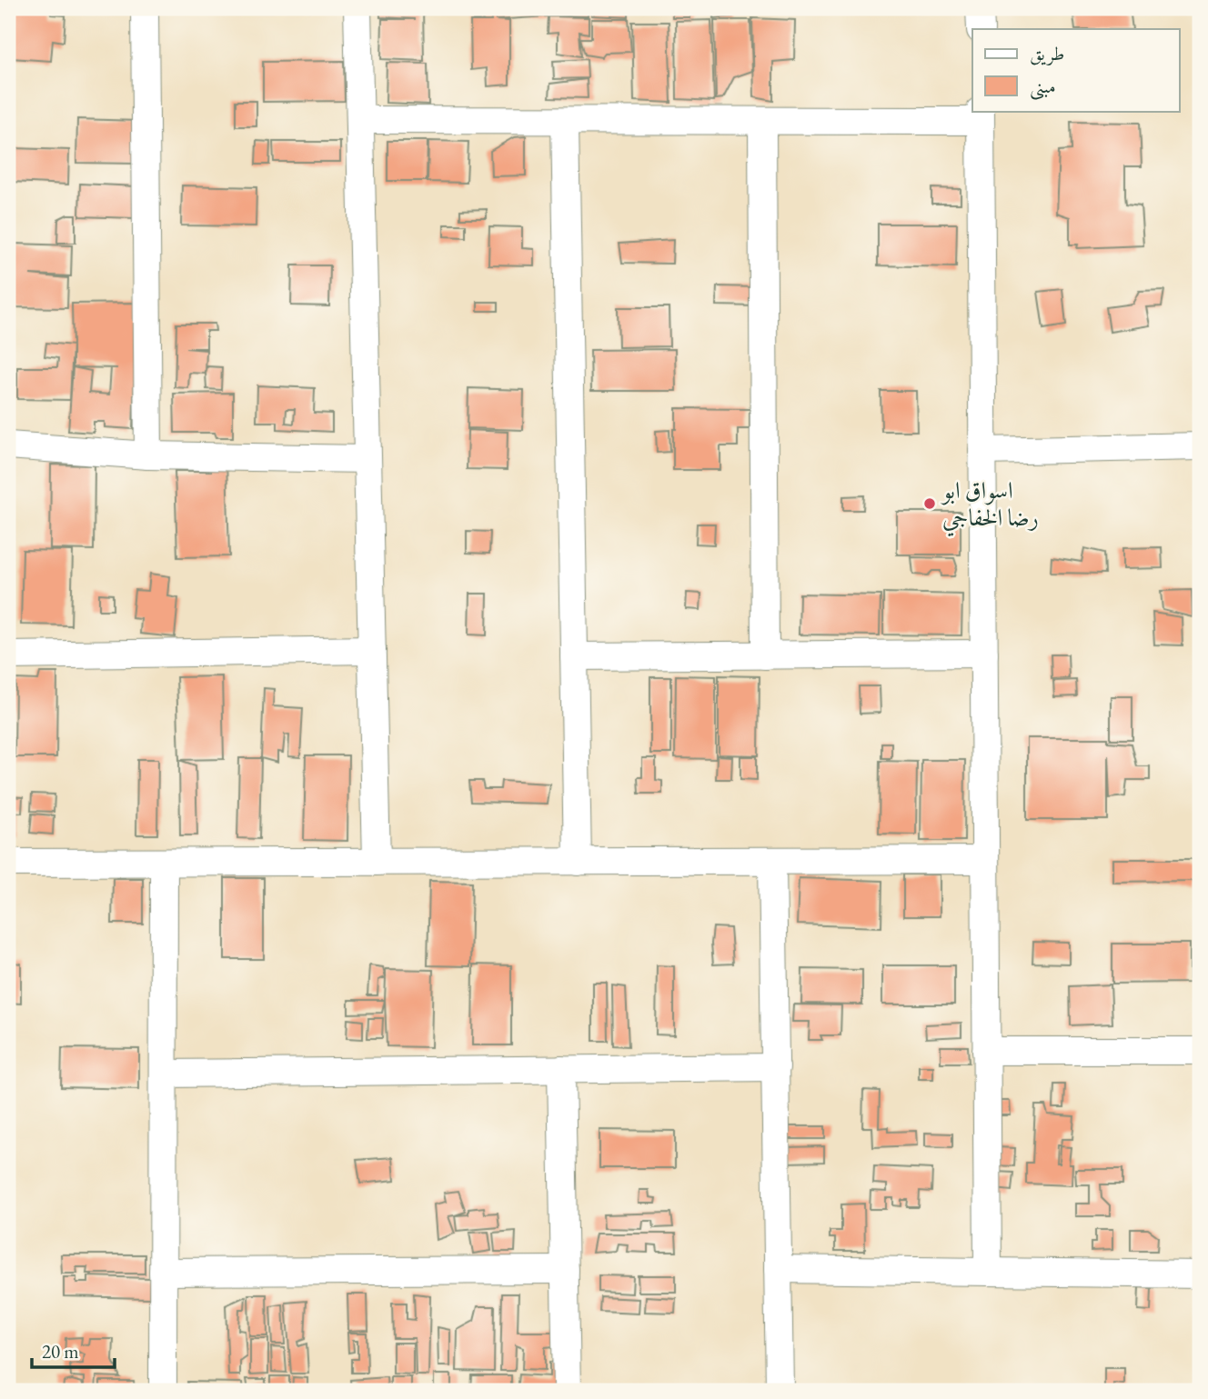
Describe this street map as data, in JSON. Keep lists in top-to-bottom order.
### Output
{
  "places": ["اسواق ابو رضا الخفاجي"],
  "legend": ["طريق", "مبنى"],
  "scale_bar": "20 m"
}
